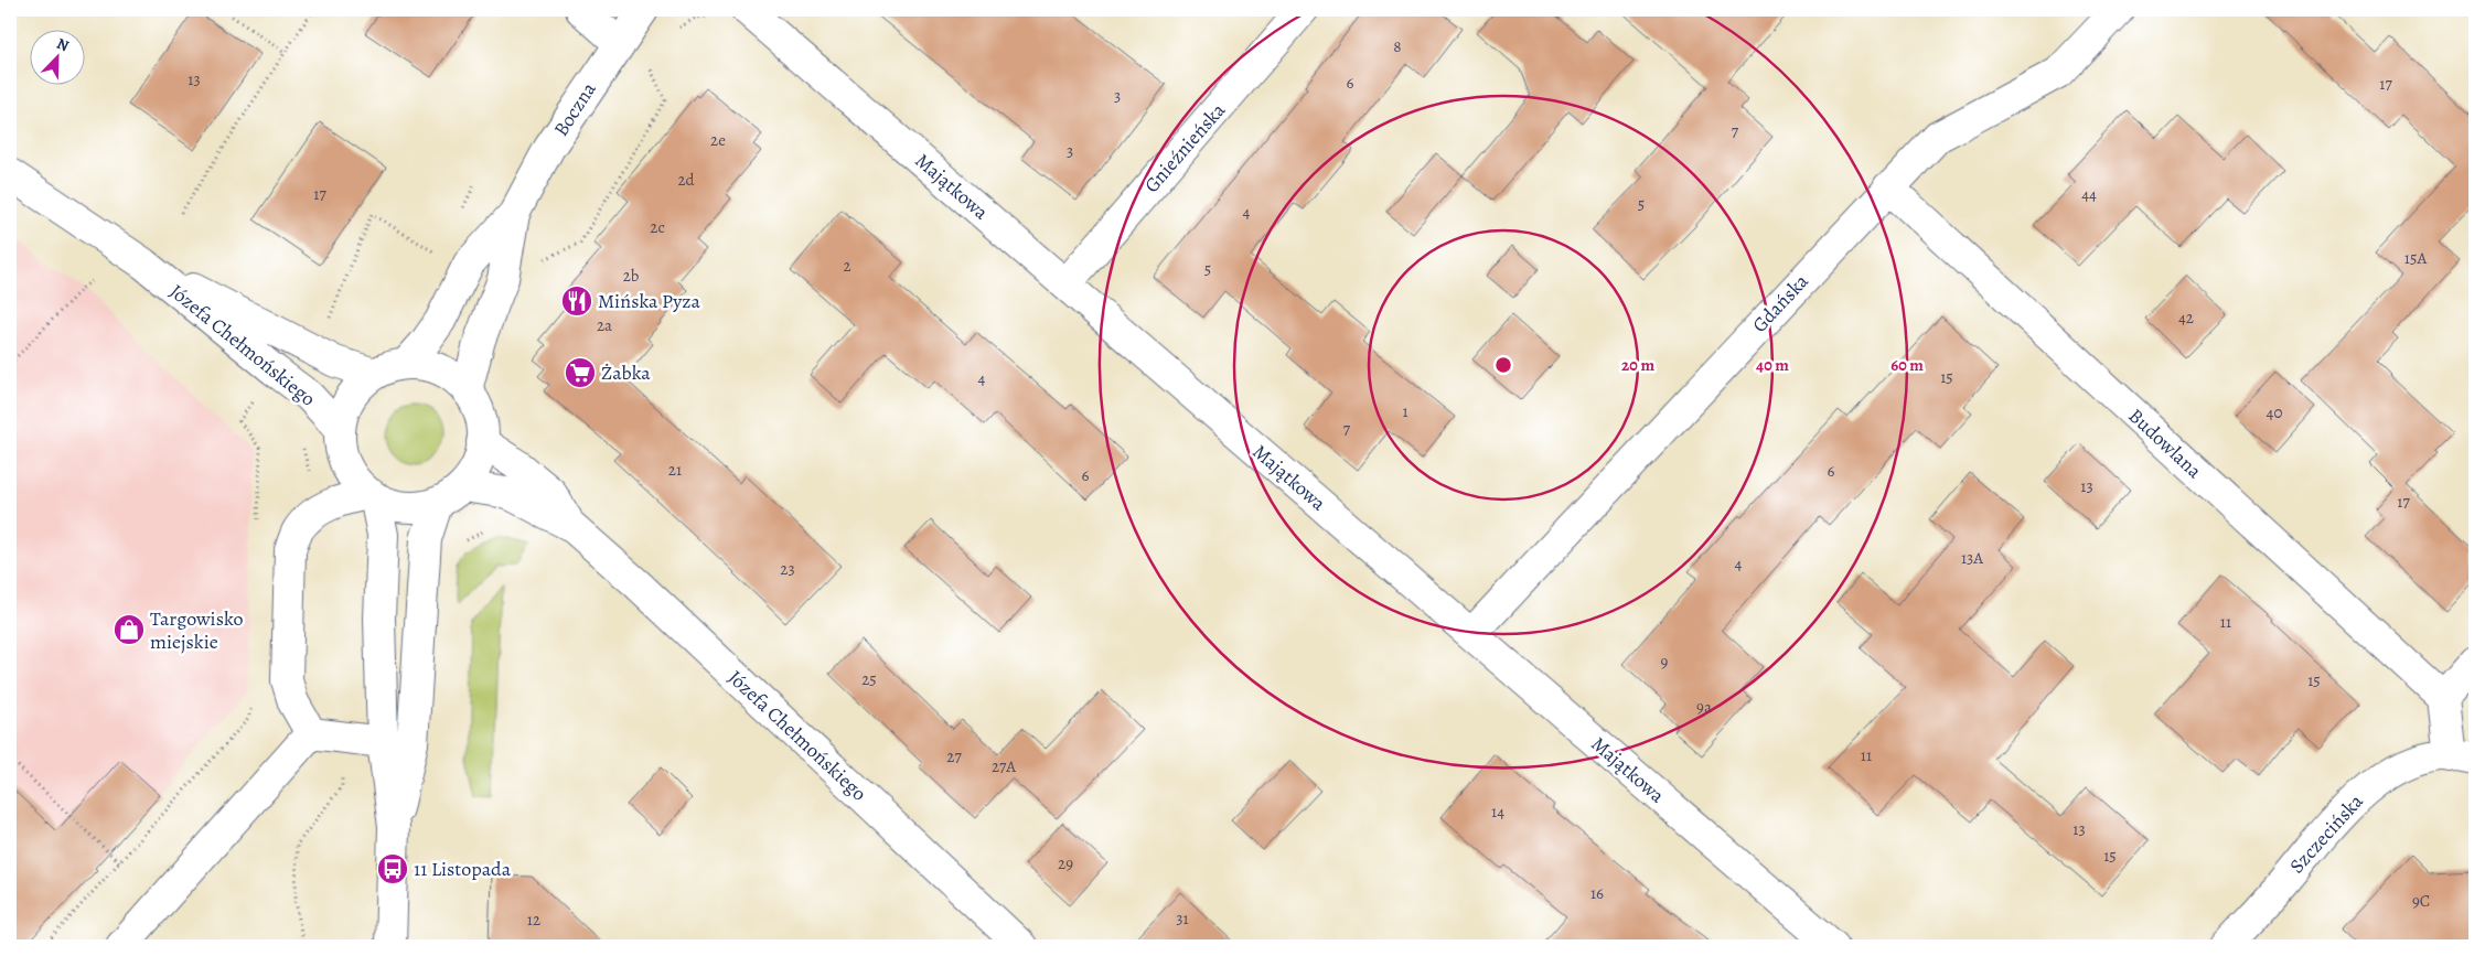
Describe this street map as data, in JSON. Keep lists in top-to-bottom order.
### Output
{
  "streets": {
    "street": [
      "Boczna",
      "Gnieźnieńska",
      "Majątkowa",
      "Gdańska",
      "Józefa Chełmońskiego",
      "Budowlana",
      "Szczecińska"
    ]
  },
  "crossings": [
    ["Boczna", "Józefa Chełmońskiego"],
    ["Gnieźnieńska", "Majątkowa"],
    ["Majątkowa", "Gdańska"],
    ["Gdańska", "Budowlana"]
  ],
  "places": {
    "restaurant": ["Mińska Pyza"],
    "supermarket": ["Żabka"],
    "shop": ["Targowisko miejskie"],
    "bus stop": ["11 Listopada"]
  },
  "house_numbers": [
    "8",
    "13",
    "6",
    "17",
    "3",
    "7",
    "2e",
    "3",
    "2d",
    "17",
    "44",
    "5",
    "4",
    "2c",
    "15A",
    "2",
    "5",
    "2b",
    "42",
    "2a",
    "15",
    "4",
    "1",
    "40",
    "7",
    "21",
    "6",
    "6",
    "13",
    "17",
    "13A",
    "4",
    "23",
    "11",
    "9",
    "25",
    "15",
    "9a",
    "11",
    "27",
    "27A",
    "14",
    "13",
    "15",
    "29",
    "16",
    "9C",
    "31",
    "12"
  ],
  "north": "top right",
  "rings": ["20 m", "40 m", "60 m"]
}
